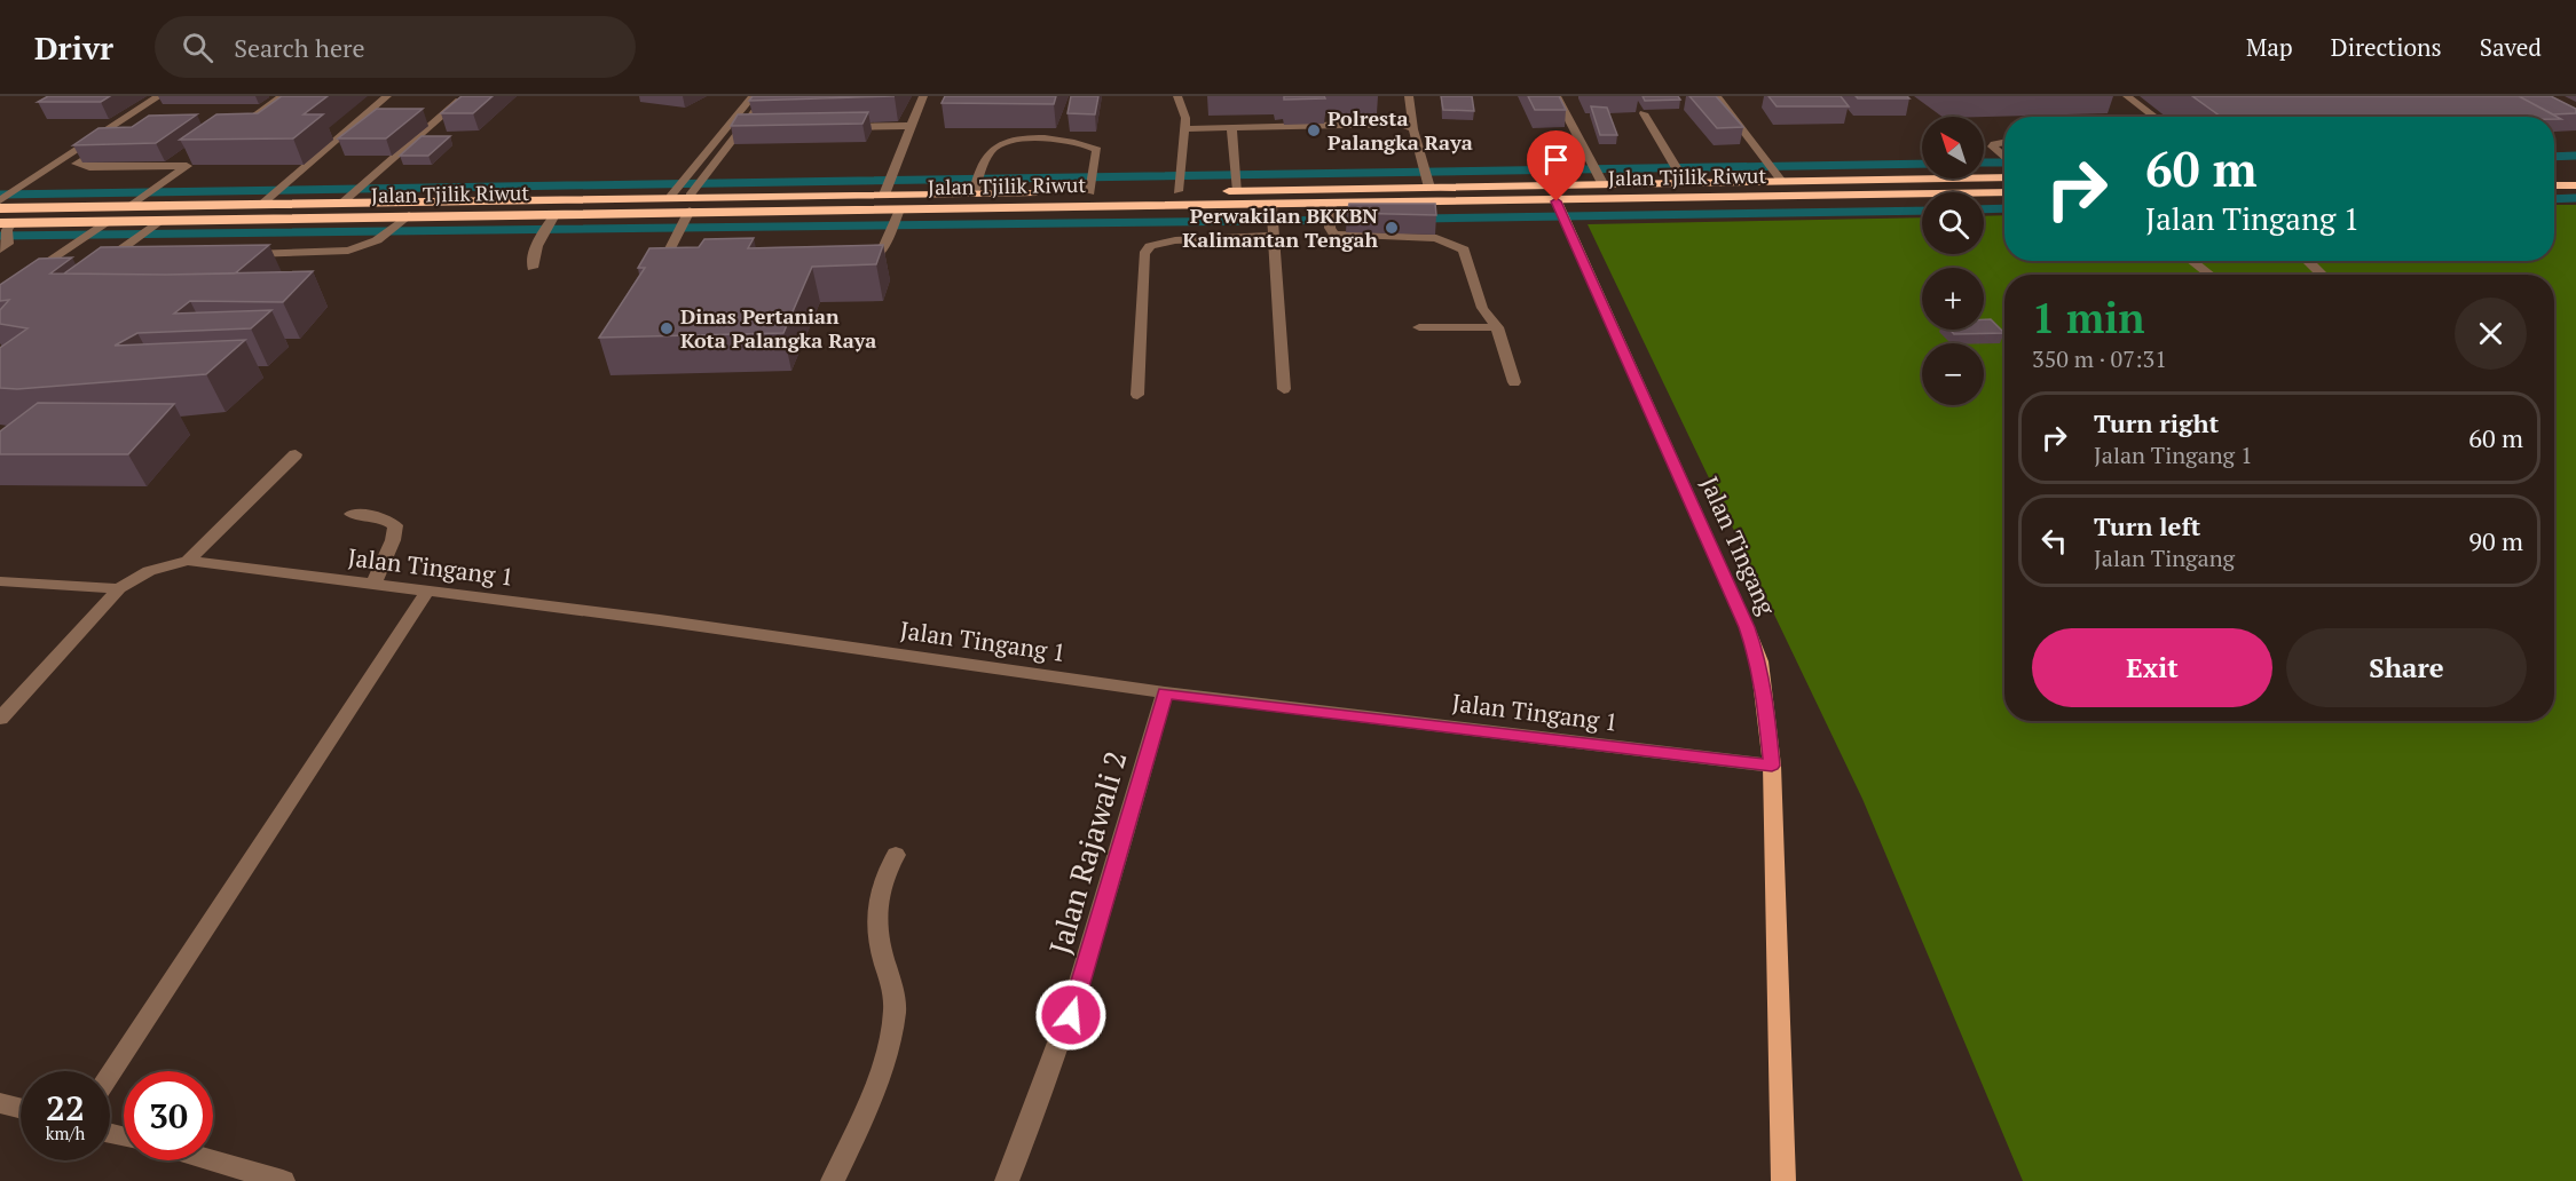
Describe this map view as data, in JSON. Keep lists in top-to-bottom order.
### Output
{
  "streets": {
    "highway": ["Jalan Tjilik Riwut"],
    "main road": ["Jalan Tingang"],
    "street": ["Jalan Tingang 1", "Jalan Rajawali 2"]
  },
  "crossings": [
    ["Jalan Tjilik Riwut", "Jalan Tingang"],
    ["Jalan Tingang", "Jalan Tingang 1"],
    ["Jalan Tingang 1", "Jalan Rajawali 2"]
  ],
  "places": ["Polresta Palangka Raya", "Perwakilan BKKBN Kalimantan Tengah", "Dinas Pertanian Kota Palangka Raya"],
  "north": "top left",
  "page": {
    "header": "Drivr",
    "search": "Search here",
    "nav": ["Map", "Directions", "Saved"],
    "map_buttons": ["+", "−"],
    "turn": ["60 m", "Jalan Tingang 1"],
    "heading": ["1 min", "350 m · 07:31"],
    "list": [
      {
        "name": "Turn right",
        "note": "Jalan Tingang 1",
        "value": "60 m"
      },
      {
        "name": "Turn left",
        "note": "Jalan Tingang",
        "value": "90 m"
      }
    ],
    "buttons": ["Exit", "Share"],
    "speed": "22 km/h",
    "limit": "30"
  }
}
